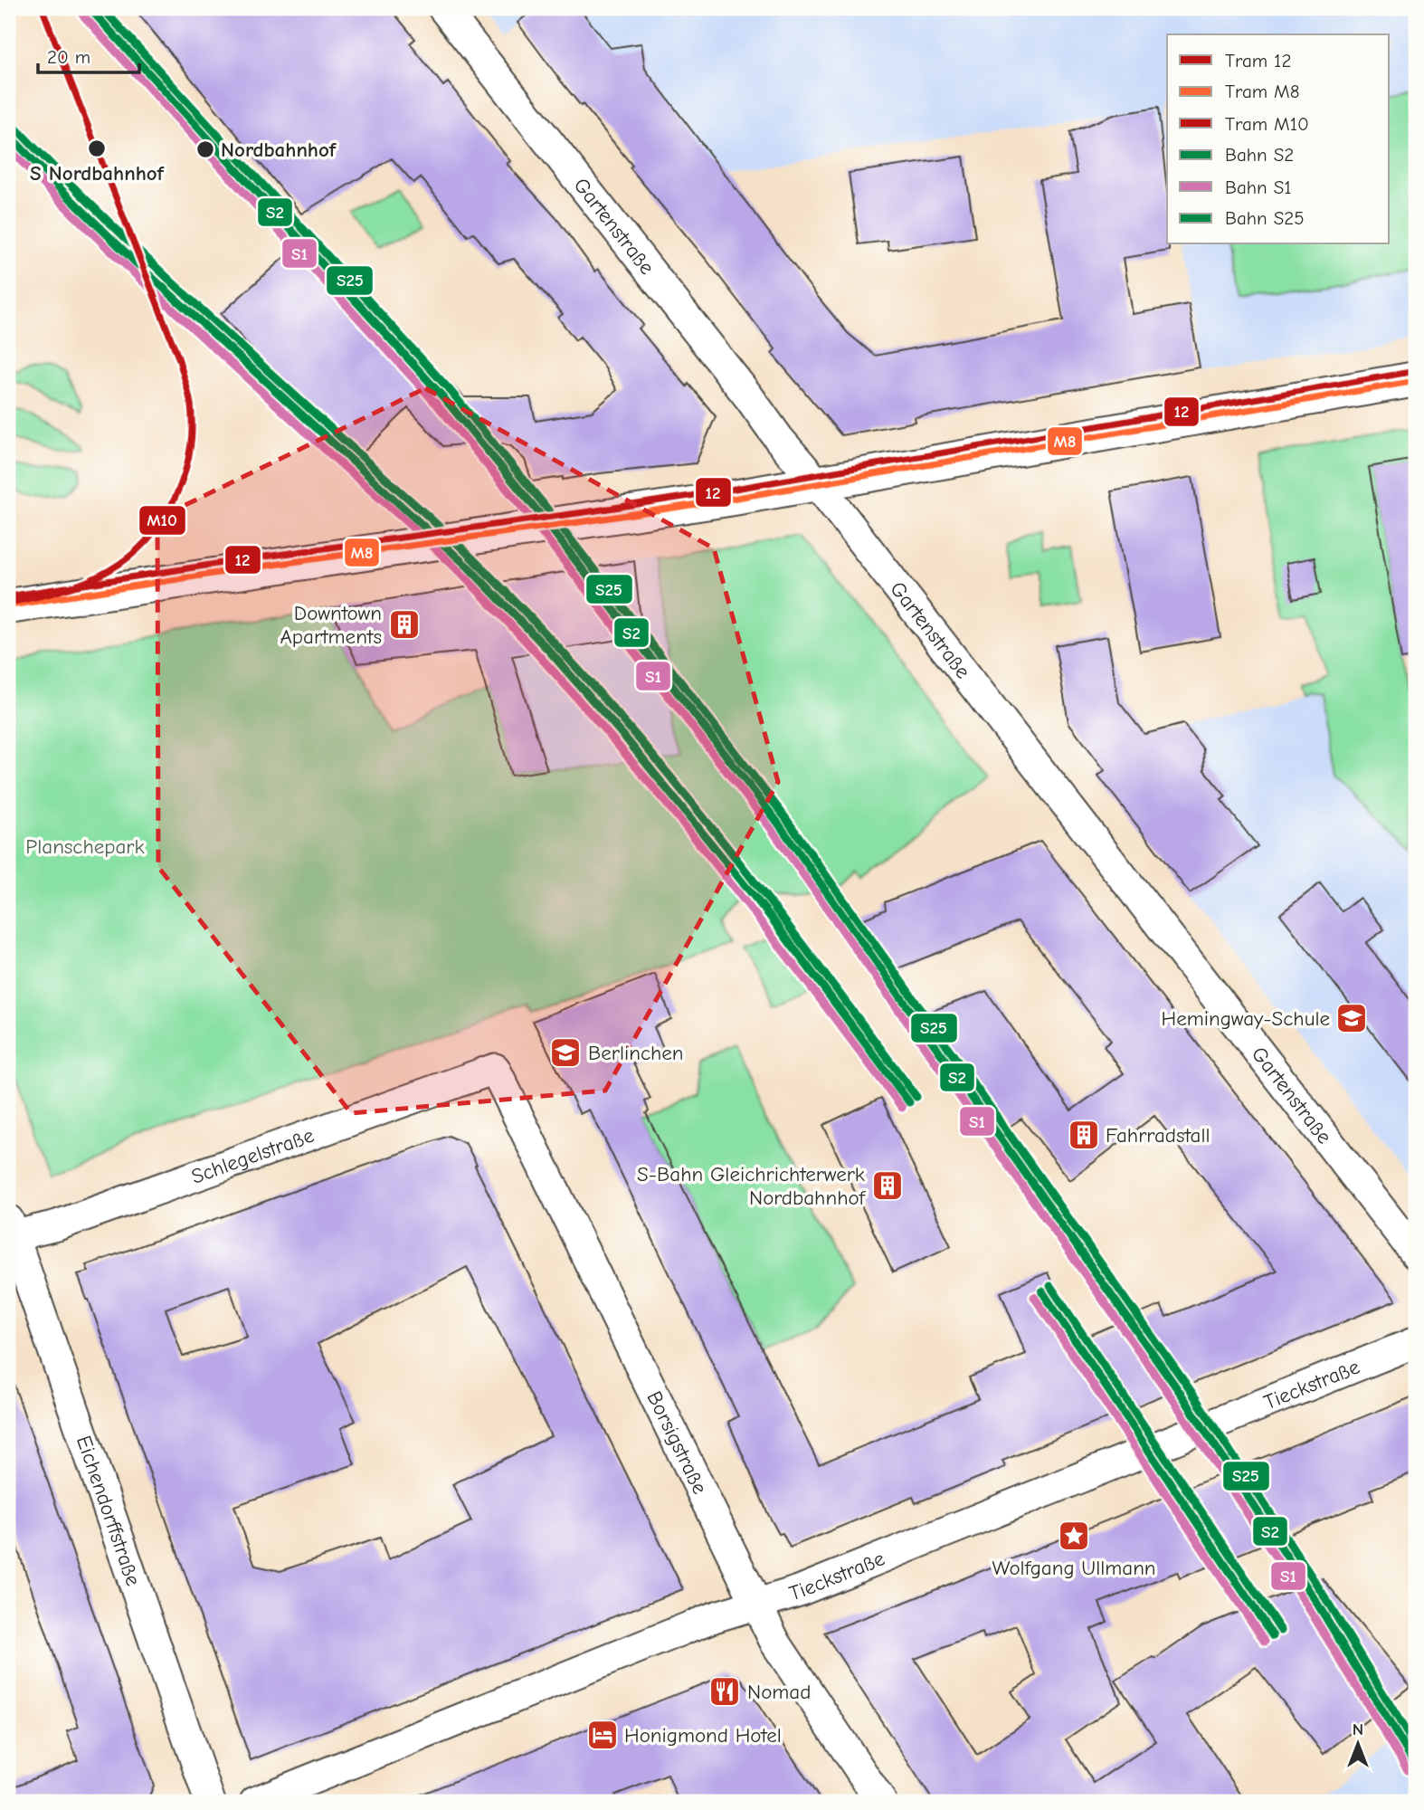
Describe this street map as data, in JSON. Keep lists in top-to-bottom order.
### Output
{
  "streets": {
    "street": [
      "Gartenstraße",
      "Schlegelstraße",
      "Tieckstraße",
      "Borsigstraße",
      "Eichendorffstraße"
    ]
  },
  "crossings": [
    ["Schlegelstraße", "Borsigstraße"],
    ["Schlegelstraße", "Eichendorffstraße"],
    ["Tieckstraße", "Borsigstraße"]
  ],
  "parks": ["Planschepark"],
  "places": {
    "other": ["S Nordbahnhof", "Nordbahnhof"],
    "building": ["Downtown Apartments", "Fahrradstall", "S-Bahn Gleichrichterwerk Nordbahnhof"],
    "school or university": ["Hemingway-Schule", "Berlinchen"],
    "place": ["Wolfgang Ullmann"],
    "restaurant": ["Nomad"],
    "hotel": ["Honigmond Hotel"]
  },
  "lines": [
    "rail line S2",
    "rail line S25",
    "tram line M10",
    "rail line S1",
    "tram line 12",
    "tram line M8"
  ],
  "legend": [
    "Tram 12",
    "Tram M8",
    "Tram M10",
    "Bahn S2",
    "Bahn S1",
    "Bahn S25"
  ],
  "scale_bar": "20 m",
  "north": "top"
}
